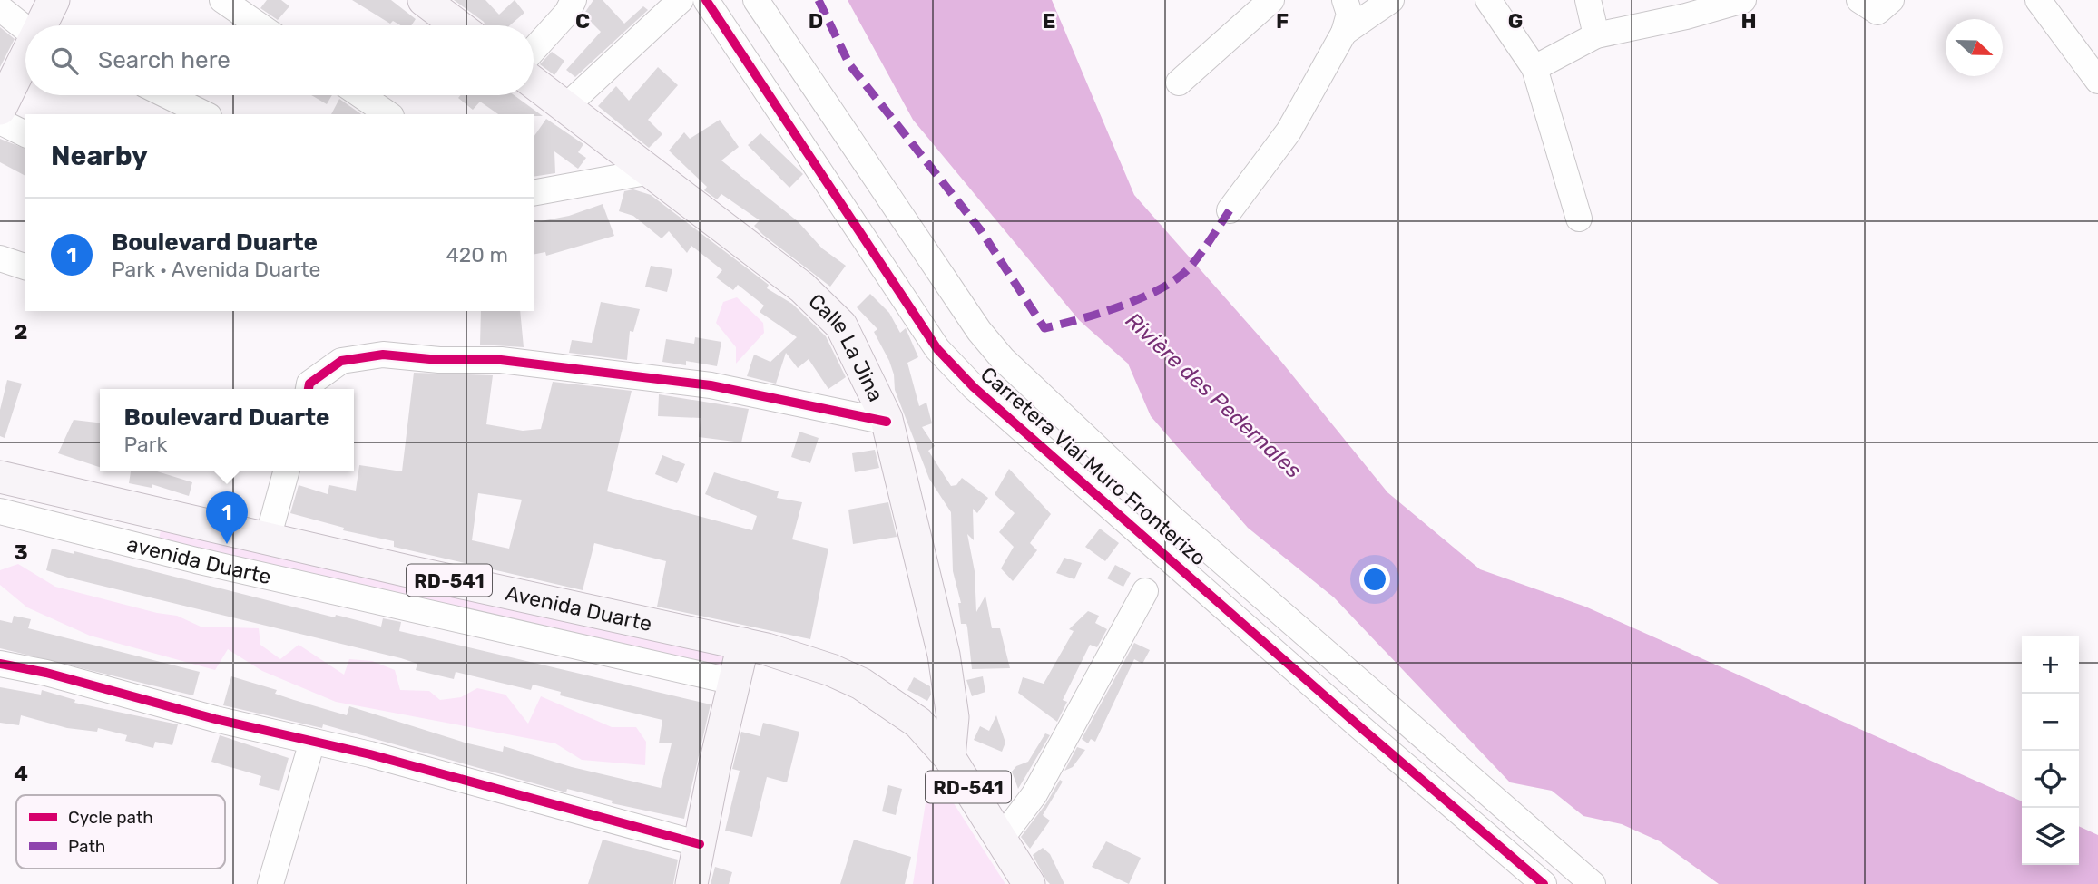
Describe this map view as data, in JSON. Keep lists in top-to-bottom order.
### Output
{
  "streets": {
    "main road": ["Calle La Jina", "RD-541", "Avenida Duarte"],
    "street": ["Carretera Vial Muro Fronterizo", "avenida Duarte"]
  },
  "crossings": [
    ["Calle La Jina", "RD-541"],
    ["Calle La Jina", "Avenida Duarte"],
    ["RD-541", "Avenida Duarte"]
  ],
  "water": ["Rivière des Pedernales"],
  "legend": ["Cycle path", "Path"],
  "north": "right",
  "page": {
    "search": "Search here",
    "heading": "Nearby",
    "list": [
      {
        "mark": "1",
        "name": "Boulevard Duarte",
        "note": "Park · Avenida Duarte",
        "value": "420 m"
      }
    ],
    "popup": ["Boulevard Duarte", "Park"],
    "pins": "1",
    "map_buttons": ["+", "−"]
  },
  "grid": {
    "columns": [
      "C",
      "D",
      "E",
      "F",
      "G",
      "H"
    ],
    "rows": ["2", "3", "4"]
  }
}
